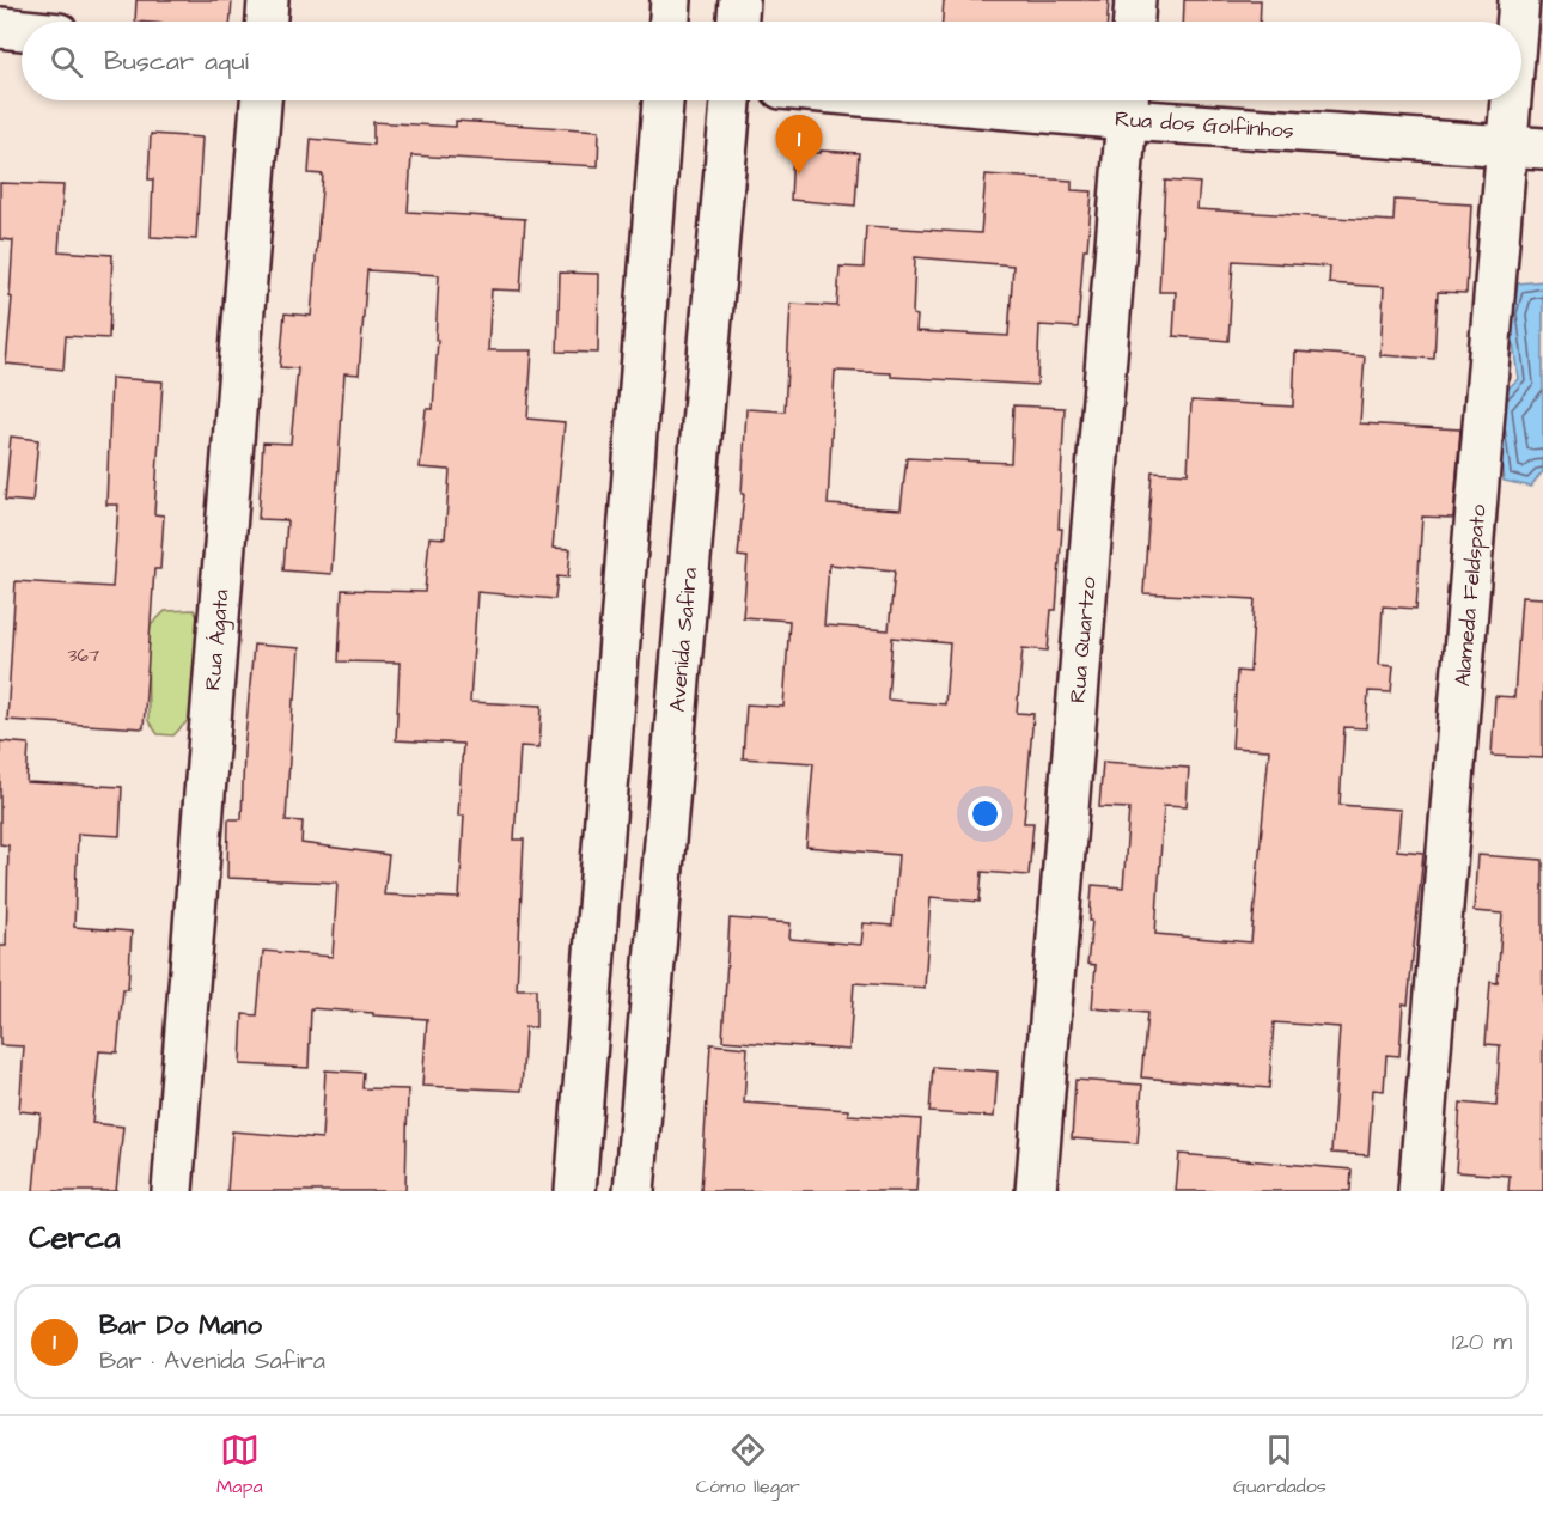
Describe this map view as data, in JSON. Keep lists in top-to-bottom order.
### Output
{
  "streets": {
    "street": [
      "Rua dos Golfinhos",
      "Alameda Feldspato",
      "Rua Ágata",
      "Avenida Safira",
      "Rua Quartzo"
    ]
  },
  "crossings": [
    ["Rua dos Golfinhos", "Alameda Feldspato"],
    ["Rua dos Golfinhos", "Rua Quartzo"]
  ],
  "house_numbers": ["367"],
  "page": {
    "search": "Buscar aquí",
    "pins": "1",
    "heading": "Cerca",
    "list": [
      {
        "mark": "1",
        "name": "Bar Do Mano",
        "note": "Bar · Avenida Safira",
        "value": "120 m"
      }
    ],
    "nav": ["Mapa", "Cómo llegar", "Guardados"]
  }
}
